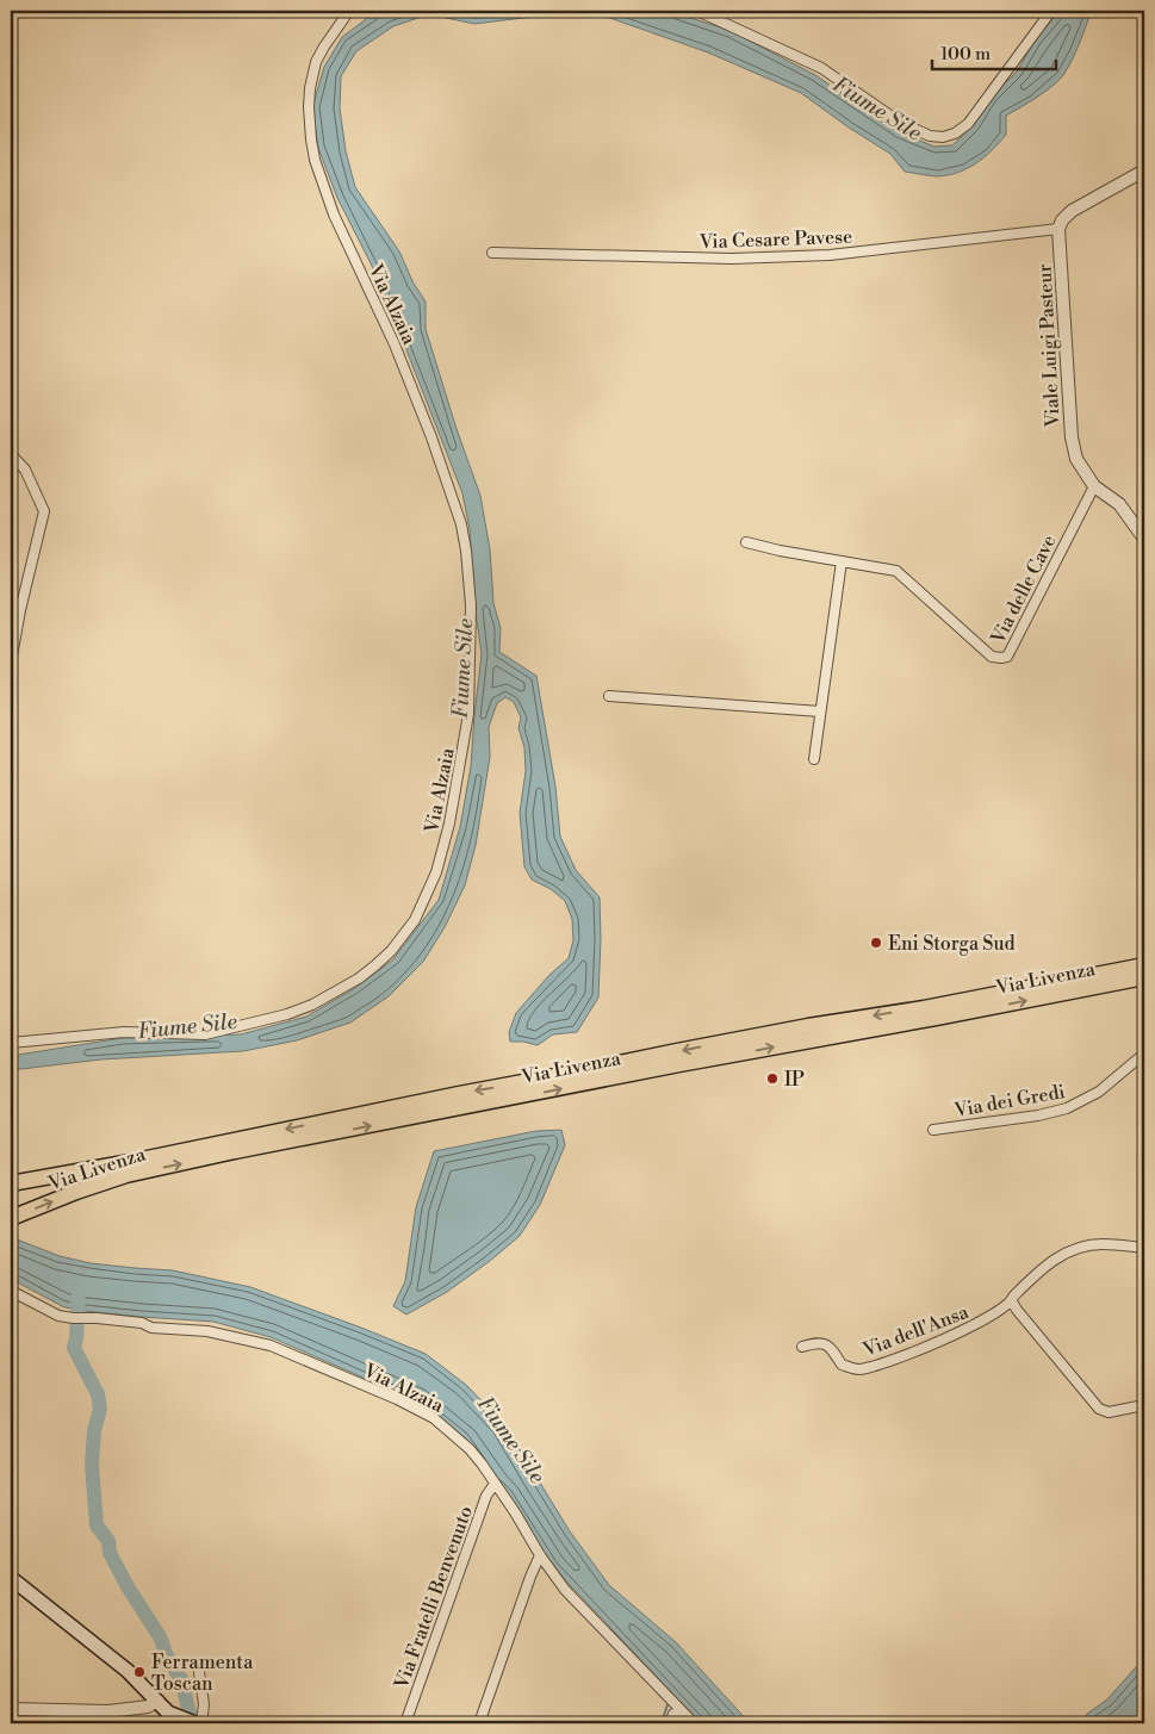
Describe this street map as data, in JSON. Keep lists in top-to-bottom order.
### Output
{
  "streets": {
    "highway": ["Via Livenza"],
    "street": [
      "Via Cesare Pavese",
      "Via Alzaia",
      "Viale Luigi Pasteur",
      "Via delle Cave",
      "Via dei Gredi",
      "Via dell'Ansa",
      "Via Fratelli Benvenuto"
    ]
  },
  "crossings": [
    ["Via Cesare Pavese", "Viale Luigi Pasteur"],
    ["Via Alzaia", "Via Fratelli Benvenuto"],
    ["Viale Luigi Pasteur", "Via delle Cave"]
  ],
  "water": ["Fiume Sile"],
  "places": ["Eni Storga Sud", "IP", "Ferramenta Toscan"],
  "scale_bar": "100 m"
}
